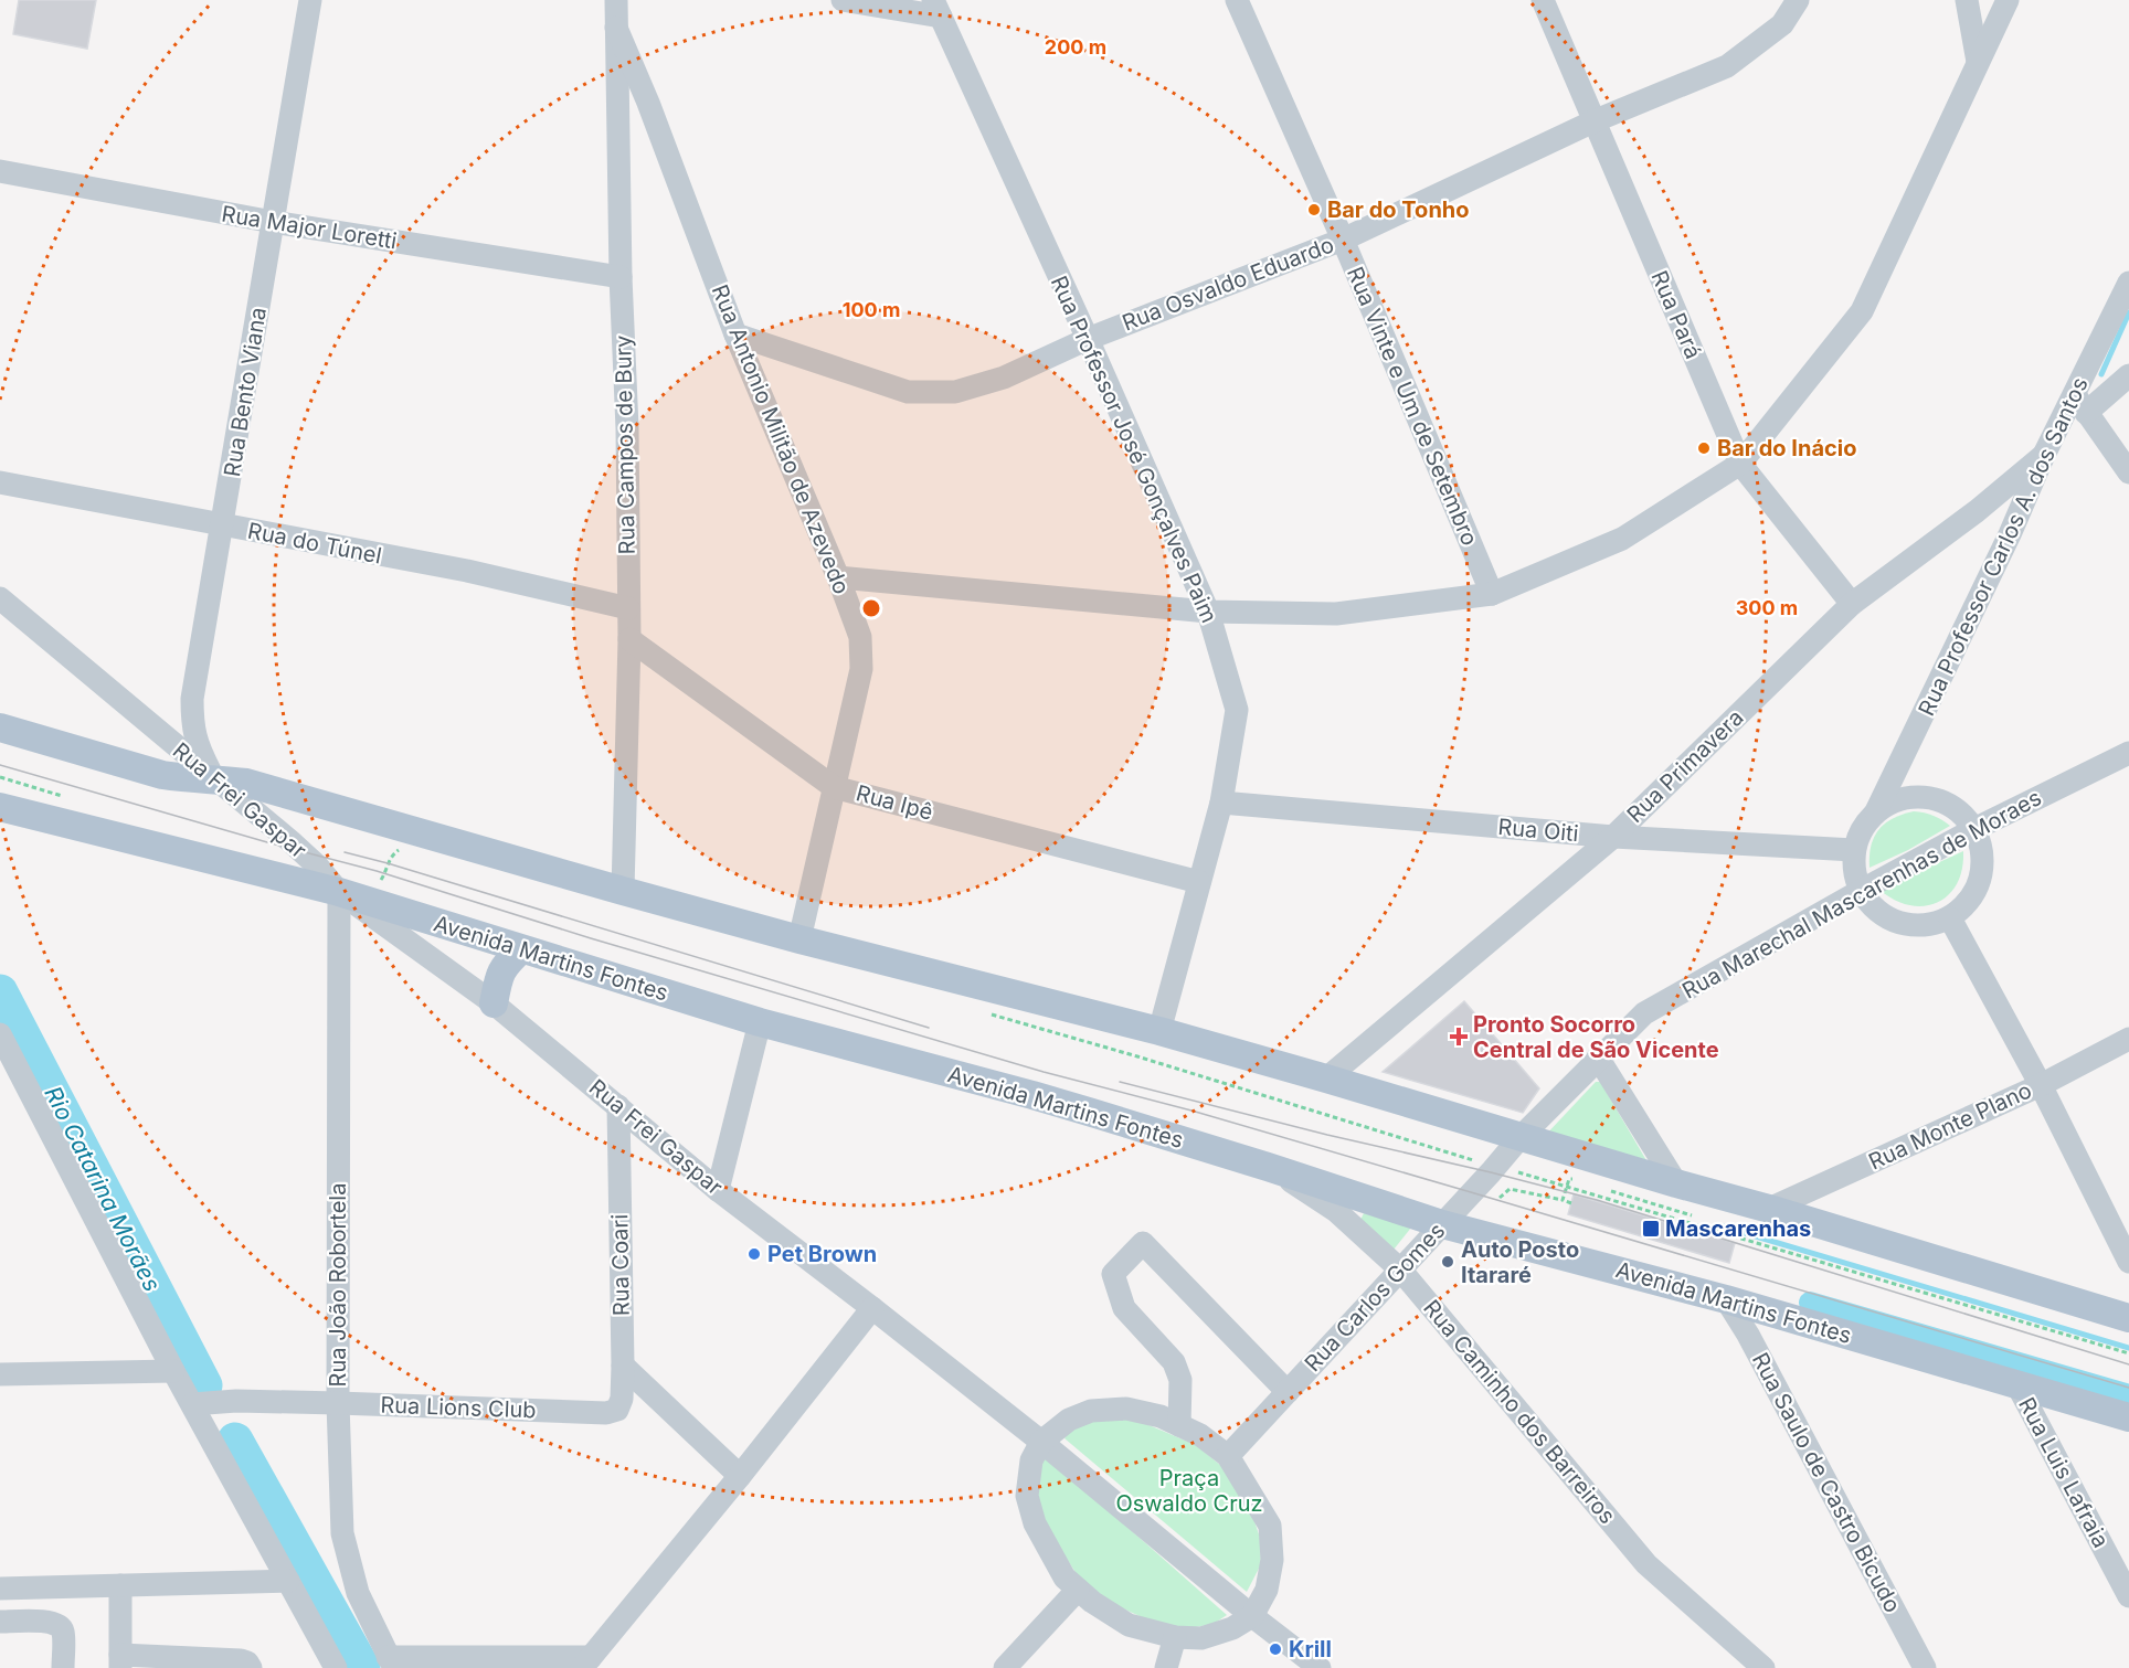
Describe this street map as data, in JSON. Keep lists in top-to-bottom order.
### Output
{
  "streets": {
    "main road": ["Avenida Martins Fontes"],
    "street": [
      "Rua Major Loretti",
      "Rua Osvaldo Eduardo",
      "Rua Pará",
      "Rua Bento Viana",
      "Rua Vinte e Um de Setembro",
      "Rua Antonio Militão de Azevedo",
      "Rua Campos de Bury",
      "Rua Professor José Gonçalves Paim",
      "Rua do Túnel",
      "Rua Professor Carlos A. dos Santos",
      "Rua Primavera",
      "Rua Frei Gaspar",
      "Rua Ipê",
      "Rua Oiti",
      "Rua Marechal Mascarenhas de Moraes",
      "Rua Monte Plano",
      "Rua Coari",
      "Rua João Robortela",
      "Rua Carlos Gomes",
      "Rua Lions Club",
      "Rua Caminho dos Barreiros",
      "Rua Luis Lafraia",
      "Rua Saulo de Castro Bicudo"
    ]
  },
  "crossings": [
    ["Rua Major Loretti", "Rua Bento Viana"],
    ["Rua Major Loretti", "Rua Campos de Bury"],
    ["Rua Osvaldo Eduardo", "Rua Pará"],
    ["Rua Osvaldo Eduardo", "Rua Vinte e Um de Setembro"],
    ["Rua Osvaldo Eduardo", "Rua Antonio Militão de Azevedo"],
    ["Rua Osvaldo Eduardo", "Rua Professor José Gonçalves Paim"],
    ["Rua Pará", "Rua Primavera"],
    ["Rua Bento Viana", "Rua do Túnel"],
    ["Rua Bento Viana", "Rua Frei Gaspar"],
    ["Rua Antonio Militão de Azevedo", "Rua Campos de Bury"],
    ["Rua Antonio Militão de Azevedo", "Rua Ipê"],
    ["Rua Campos de Bury", "Rua do Túnel"],
    ["Rua Campos de Bury", "Rua Ipê"],
    ["Rua Professor José Gonçalves Paim", "Rua Ipê"],
    ["Rua Professor José Gonçalves Paim", "Rua Oiti"],
    ["Rua Professor Carlos A. dos Santos", "Rua Primavera"],
    ["Rua Professor Carlos A. dos Santos", "Rua Oiti"],
    ["Rua Primavera", "Rua Oiti"],
    ["Rua Frei Gaspar", "Avenida Martins Fontes"],
    ["Rua Frei Gaspar", "Rua Coari"],
    ["Rua Frei Gaspar", "Rua João Robortela"],
    ["Rua Marechal Mascarenhas de Moraes", "Rua Carlos Gomes"],
    ["Avenida Martins Fontes", "Rua João Robortela"],
    ["Avenida Martins Fontes", "Rua Carlos Gomes"],
    ["Avenida Martins Fontes", "Rua Caminho dos Barreiros"],
    ["Avenida Martins Fontes", "Rua Luis Lafraia"],
    ["Avenida Martins Fontes", "Rua Saulo de Castro Bicudo"],
    ["Rua Coari", "Rua Lions Club"],
    ["Rua João Robortela", "Rua Lions Club"],
    ["Rua Carlos Gomes", "Rua Caminho dos Barreiros"]
  ],
  "water": ["Rio Catarina Morães"],
  "parks": ["Praça Oswaldo Cruz"],
  "places": {
    "other": [
      "Bar do Tonho",
      "Bar do Inácio",
      "Pet Brown",
      "Auto Posto Itararé",
      "Krill"
    ],
    "health": ["Pronto Socorro Central de São Vicente"],
    "transit": ["Mascarenhas"]
  },
  "rings": ["200 m", "100 m", "300 m"]
}
